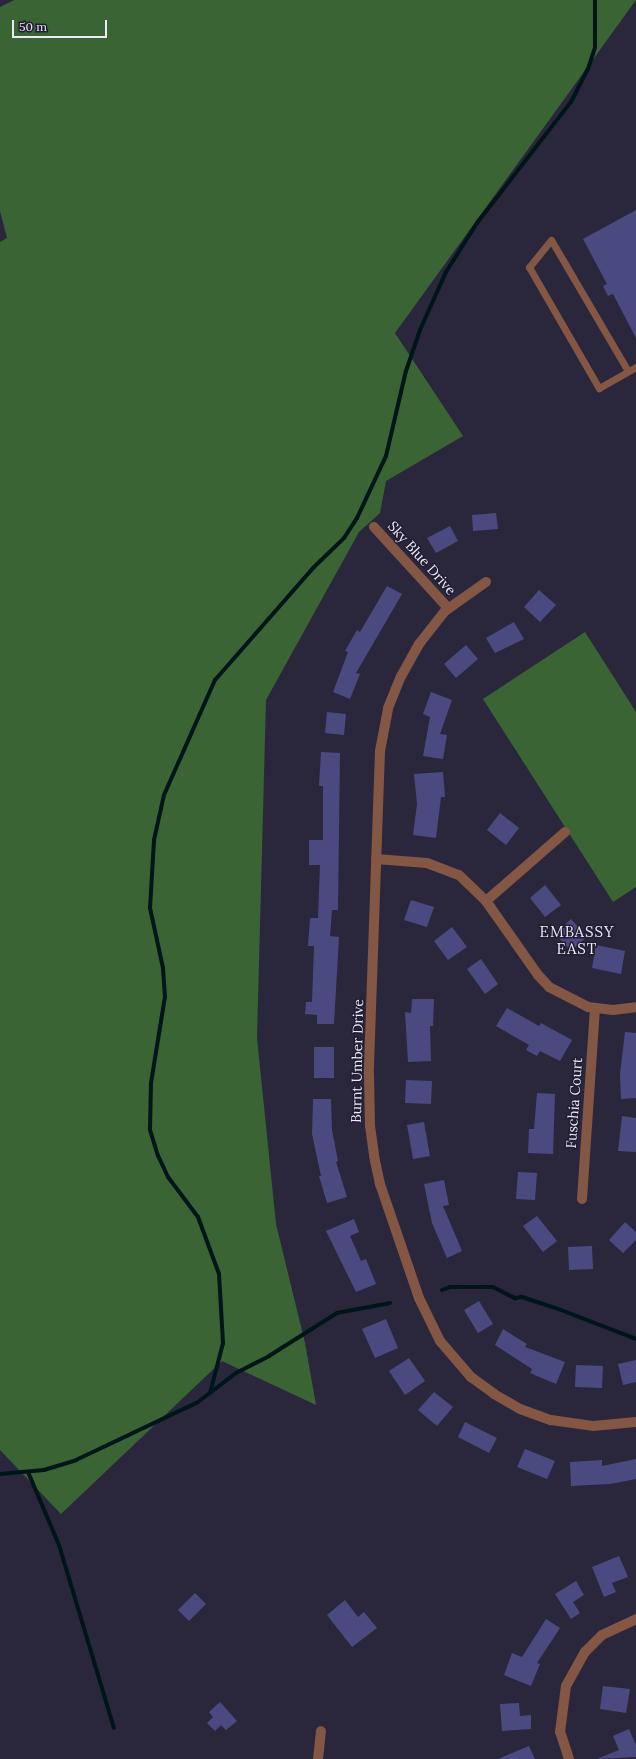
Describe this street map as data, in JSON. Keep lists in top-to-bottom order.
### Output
{
  "streets": {
    "street": ["Sky Blue Drive", "Burnt Umber Drive", "Fuschia Court"]
  },
  "crossings": [
    ["Sky Blue Drive", "Burnt Umber Drive"]
  ],
  "districts": ["EMBASSY EAST"],
  "scale_bar": "50 m"
}
